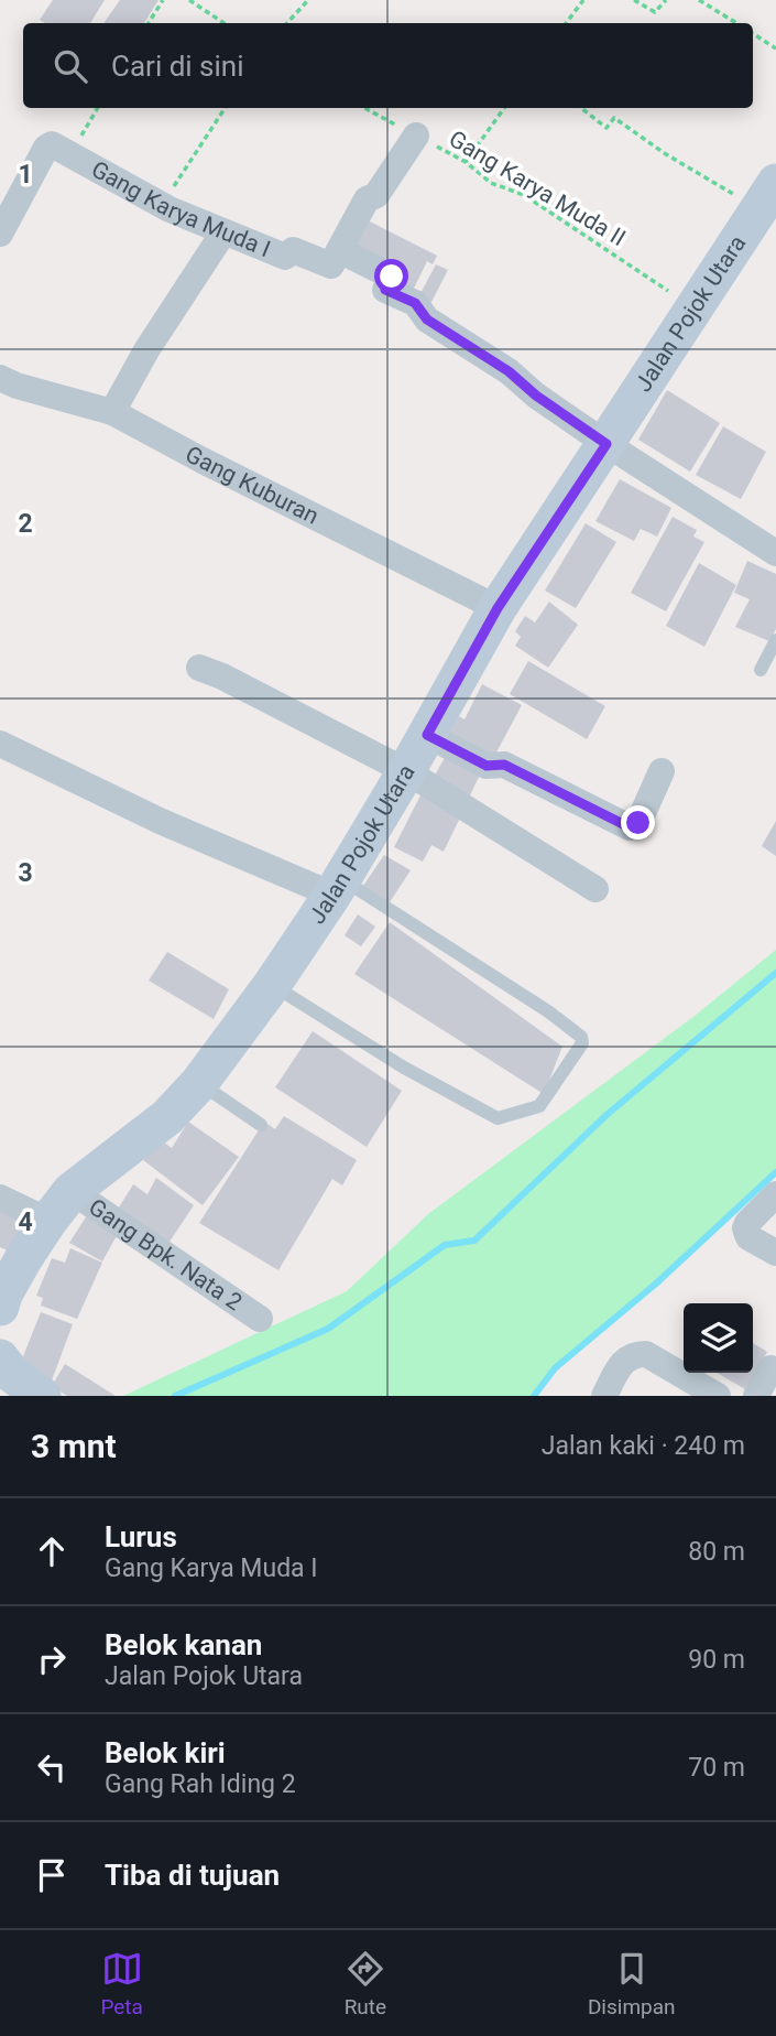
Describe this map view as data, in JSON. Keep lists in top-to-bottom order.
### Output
{
  "streets": {
    "main road": ["Jalan Pojok Utara"],
    "street": ["Gang Karya Muda I", "Gang Kuburan", "Gang Bpk. Nata 2"],
    "path": ["Gang Karya Muda II"]
  },
  "crossings": [
    ["Gang Karya Muda II", "Jalan Pojok Utara"],
    ["Jalan Pojok Utara", "Gang Kuburan"],
    ["Jalan Pojok Utara", "Gang Bpk. Nata 2"]
  ],
  "page": {
    "search": "Cari di sini",
    "heading": ["3 mnt", "Jalan kaki · 240 m"],
    "list": [
      ["Lurus", "Gang Karya Muda I", "80 m"],
      ["Belok kanan", "Jalan Pojok Utara", "90 m"],
      ["Belok kiri", "Gang Rah Iding 2", "70 m"],
      "Tiba di tujuan"
    ],
    "nav": ["Peta", "Rute", "Disimpan"]
  },
  "grid": {
    "rows": [
      "1",
      "2",
      "3",
      "4"
    ]
  }
}
